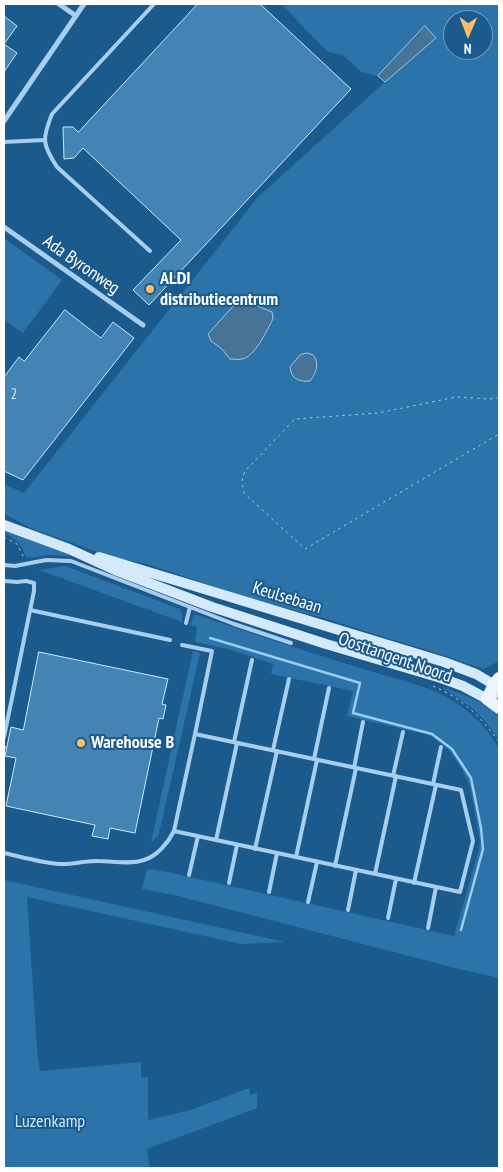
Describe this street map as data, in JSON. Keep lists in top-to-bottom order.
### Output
{
  "streets": {
    "main road": ["Keulsebaan"],
    "street": ["Ada Byronweg"],
    "path": ["Oosttangent Noord"]
  },
  "parks": ["Luzenkamp"],
  "places": ["ALDI distributiecentrum", "Warehouse B"],
  "house_numbers": ["2"],
  "north": "bottom"
}
